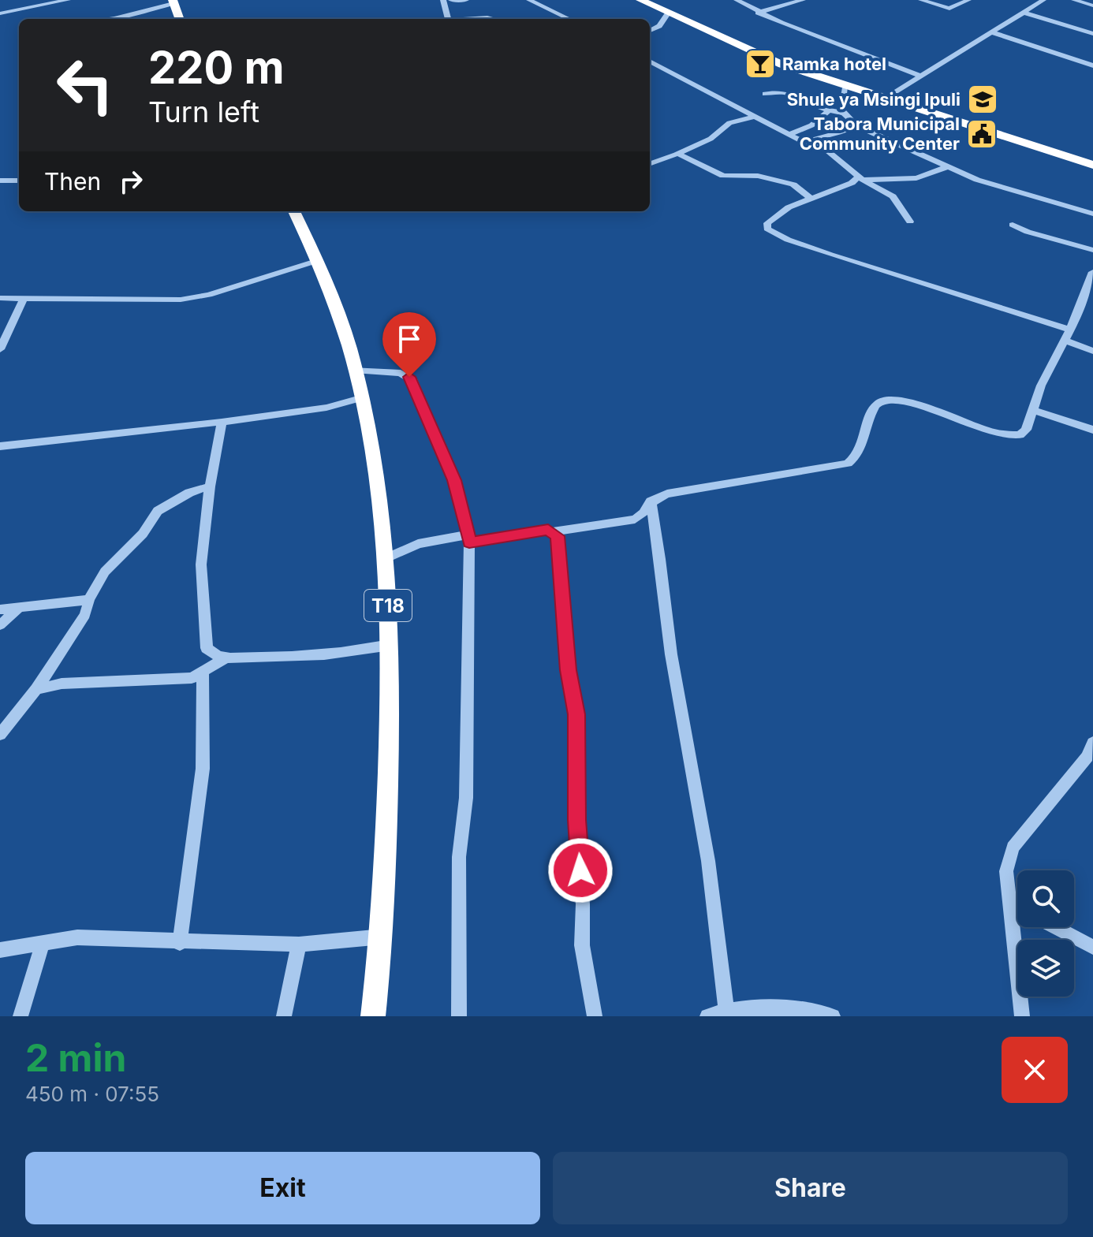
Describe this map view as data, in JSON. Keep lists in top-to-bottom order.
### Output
{
  "streets": {
    "highway": ["T18"]
  },
  "places": {
    "bar": ["Ramka hotel"],
    "school or university": ["Shule ya Msingi Ipuli"],
    "public building": ["Tabora Municipal Community Center"]
  },
  "page": {
    "turn": ["220 m", "Turn left"],
    "then": "Then",
    "heading": ["2 min", "450 m · 07:55"],
    "buttons": ["Exit", "Share"]
  }
}
